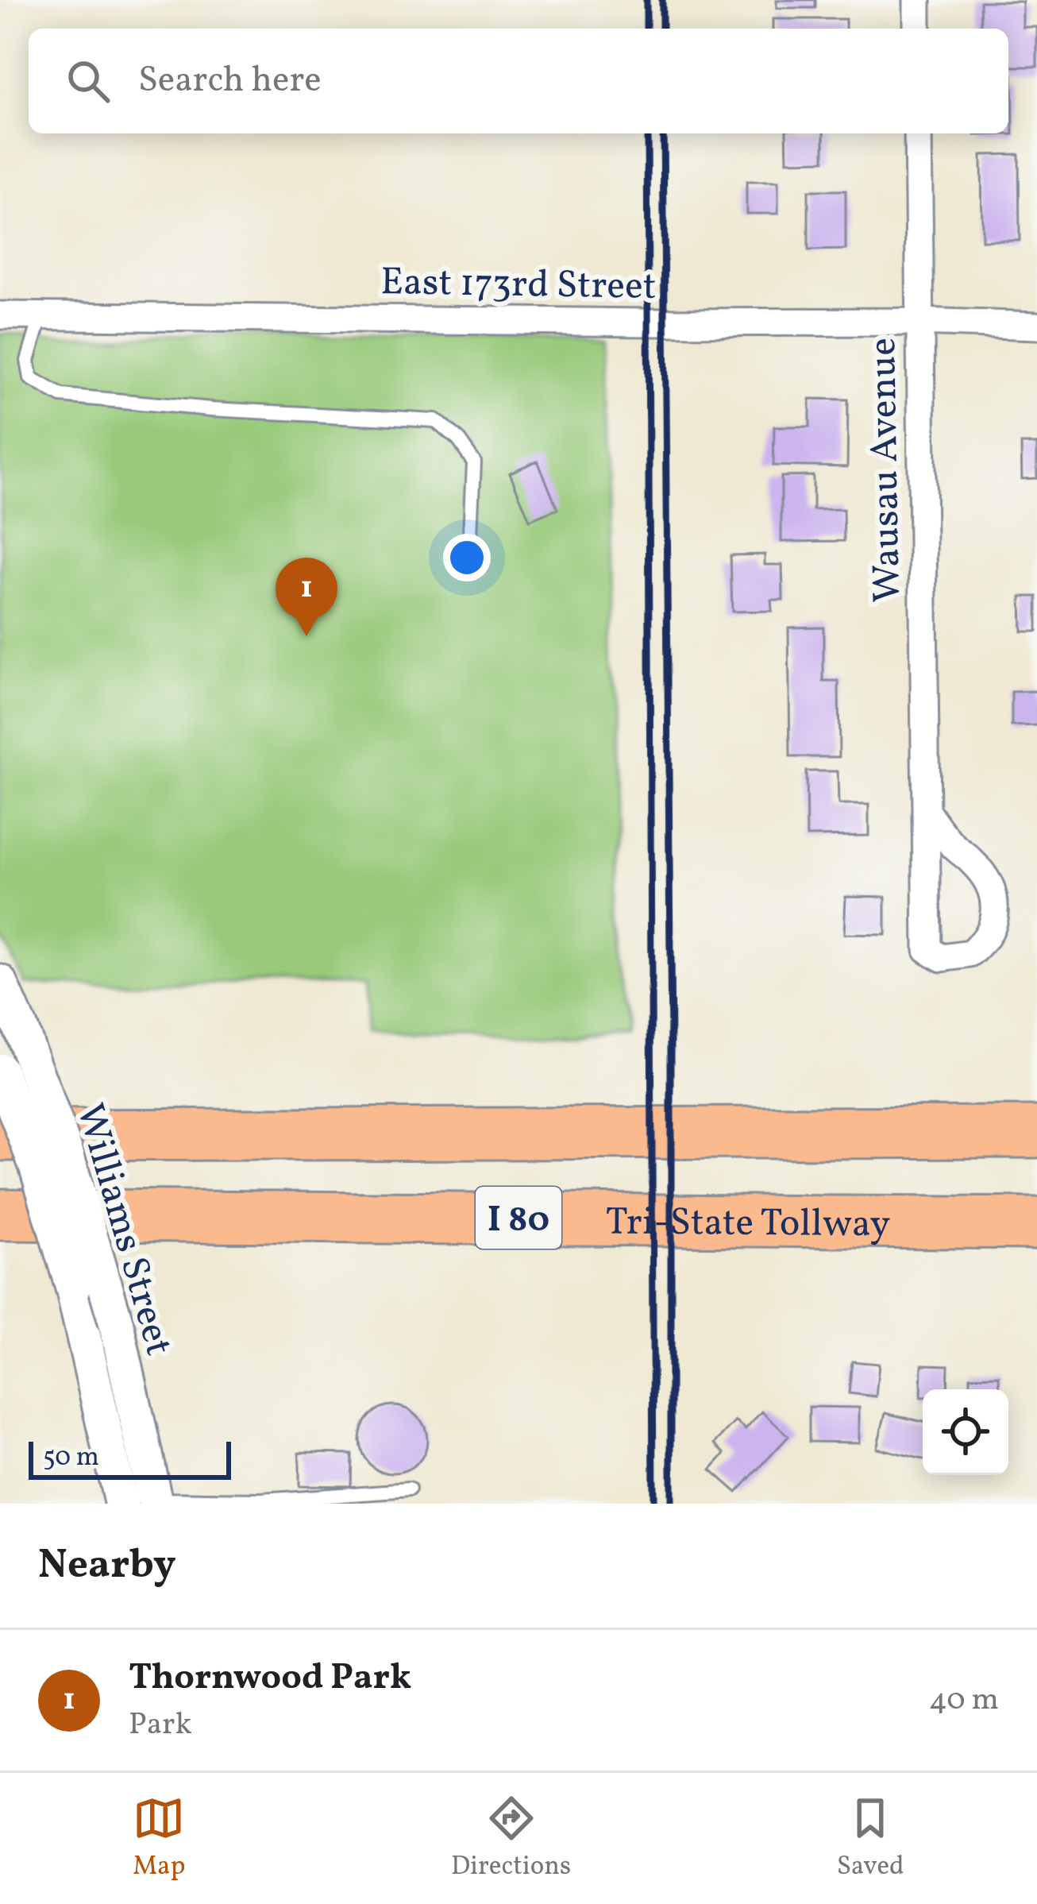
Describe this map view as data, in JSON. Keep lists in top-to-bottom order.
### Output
{
  "streets": {
    "highway": ["I 80", "Tri-State Tollway"],
    "street": ["East 173rd Street", "Wausau Avenue", "Williams Street"]
  },
  "crossings": [
    ["East 173rd Street", "Wausau Avenue"]
  ],
  "scale_bar": "50 m",
  "page": {
    "search": "Search here",
    "pins": "1",
    "scale": "50 m",
    "heading": "Nearby",
    "list": [
      {
        "mark": "1",
        "name": "Thornwood Park",
        "note": "Park",
        "value": "40 m"
      }
    ],
    "nav": ["Map", "Directions", "Saved"]
  }
}
